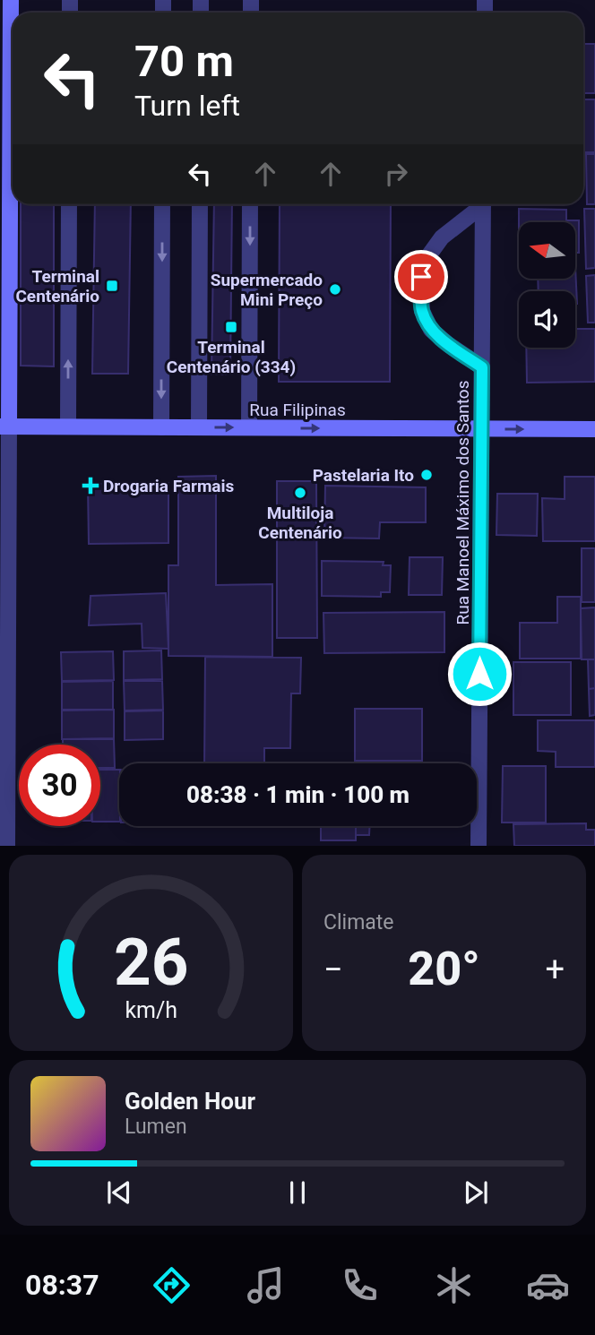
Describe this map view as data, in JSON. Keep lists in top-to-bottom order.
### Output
{
  "streets": {
    "street": ["Rua Filipinas", "Rua Manoel Máximo dos Santos"]
  },
  "crossings": [
    ["Rua Filipinas", "Rua Manoel Máximo dos Santos"]
  ],
  "one_way": ["Rua Filipinas"],
  "places": {
    "transit": ["Terminal Centenário", "Terminal Centenário (334)"],
    "other": ["Supermercado Mini Preço", "Pastelaria Ito", "Multiloja Centenário"],
    "health": ["Drogaria Farmais"]
  },
  "north": "left",
  "page": {
    "turn": ["70 m", "Turn left"],
    "limit": "30",
    "trip": "08:38 · 1 min · 100 m",
    "tile": "Climate",
    "heat": ["−", "20°", "+"],
    "song": ["Golden Hour", "Lumen"],
    "tabs": "08:37",
    "gauge": ["26", "km/h"]
  }
}
